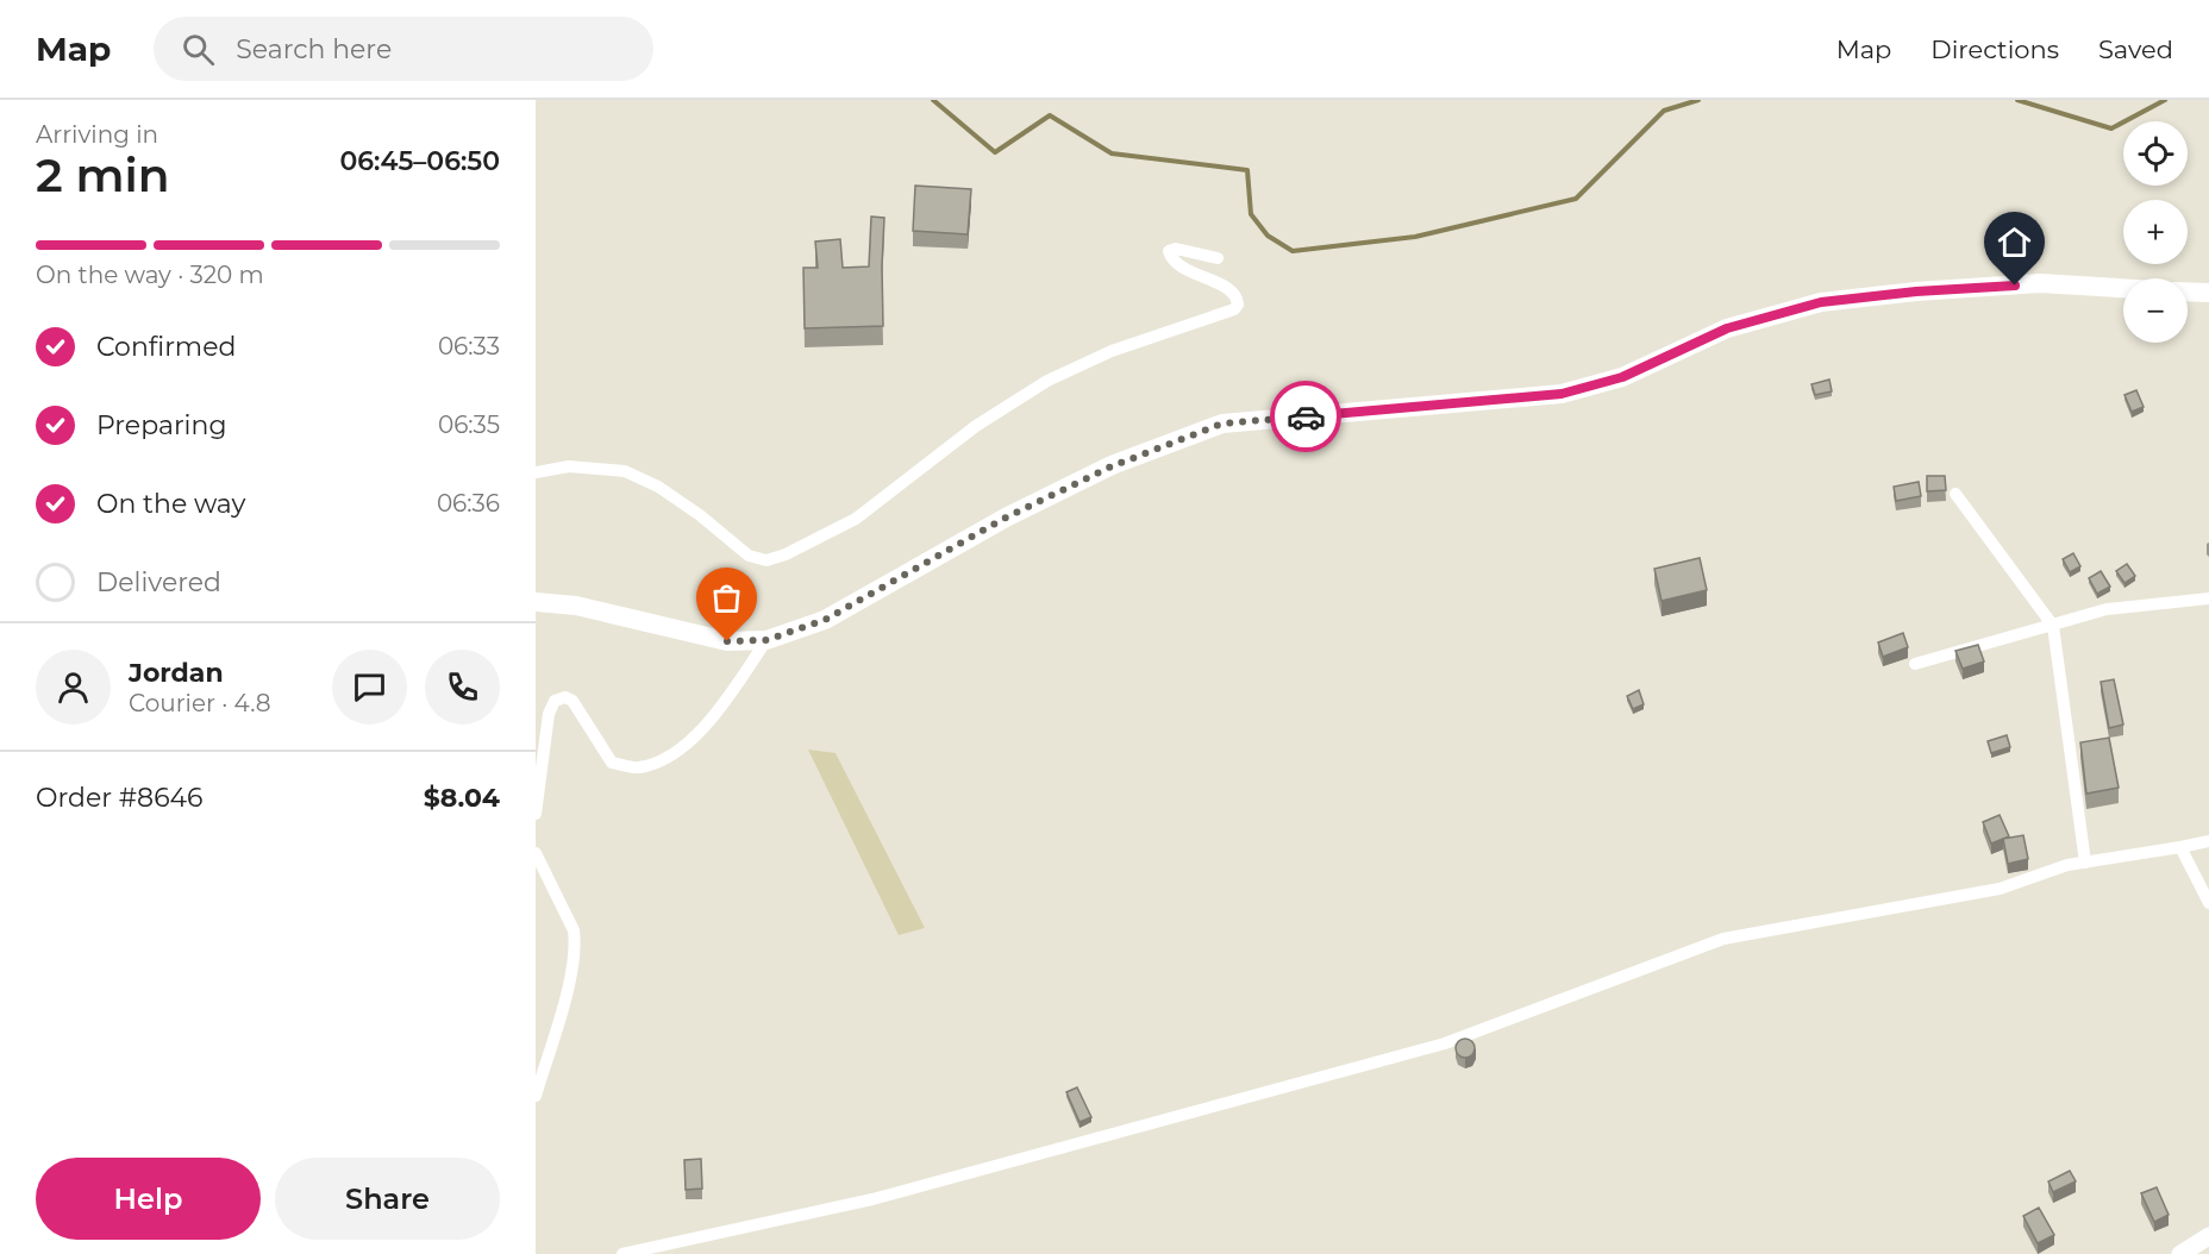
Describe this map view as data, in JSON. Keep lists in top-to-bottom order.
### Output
{
  "page": {
    "header": "Map",
    "search": "Search here",
    "nav": ["Map", "Directions", "Saved"],
    "heading": ["2 min", "Arriving in", "06:45–06:50"],
    "panel": [
      "Jordan",
      "Courier · 4.8",
      "Order #8646",
      "$8.04"
    ],
    "map_buttons": ["+", "−"],
    "bar": "On the way · 320 m",
    "list": [
      ["Confirmed", "06:33"],
      ["Preparing", "06:35"],
      ["On the way", "06:36"],
      "Delivered"
    ],
    "buttons": ["Help", "Share"]
  }
}
